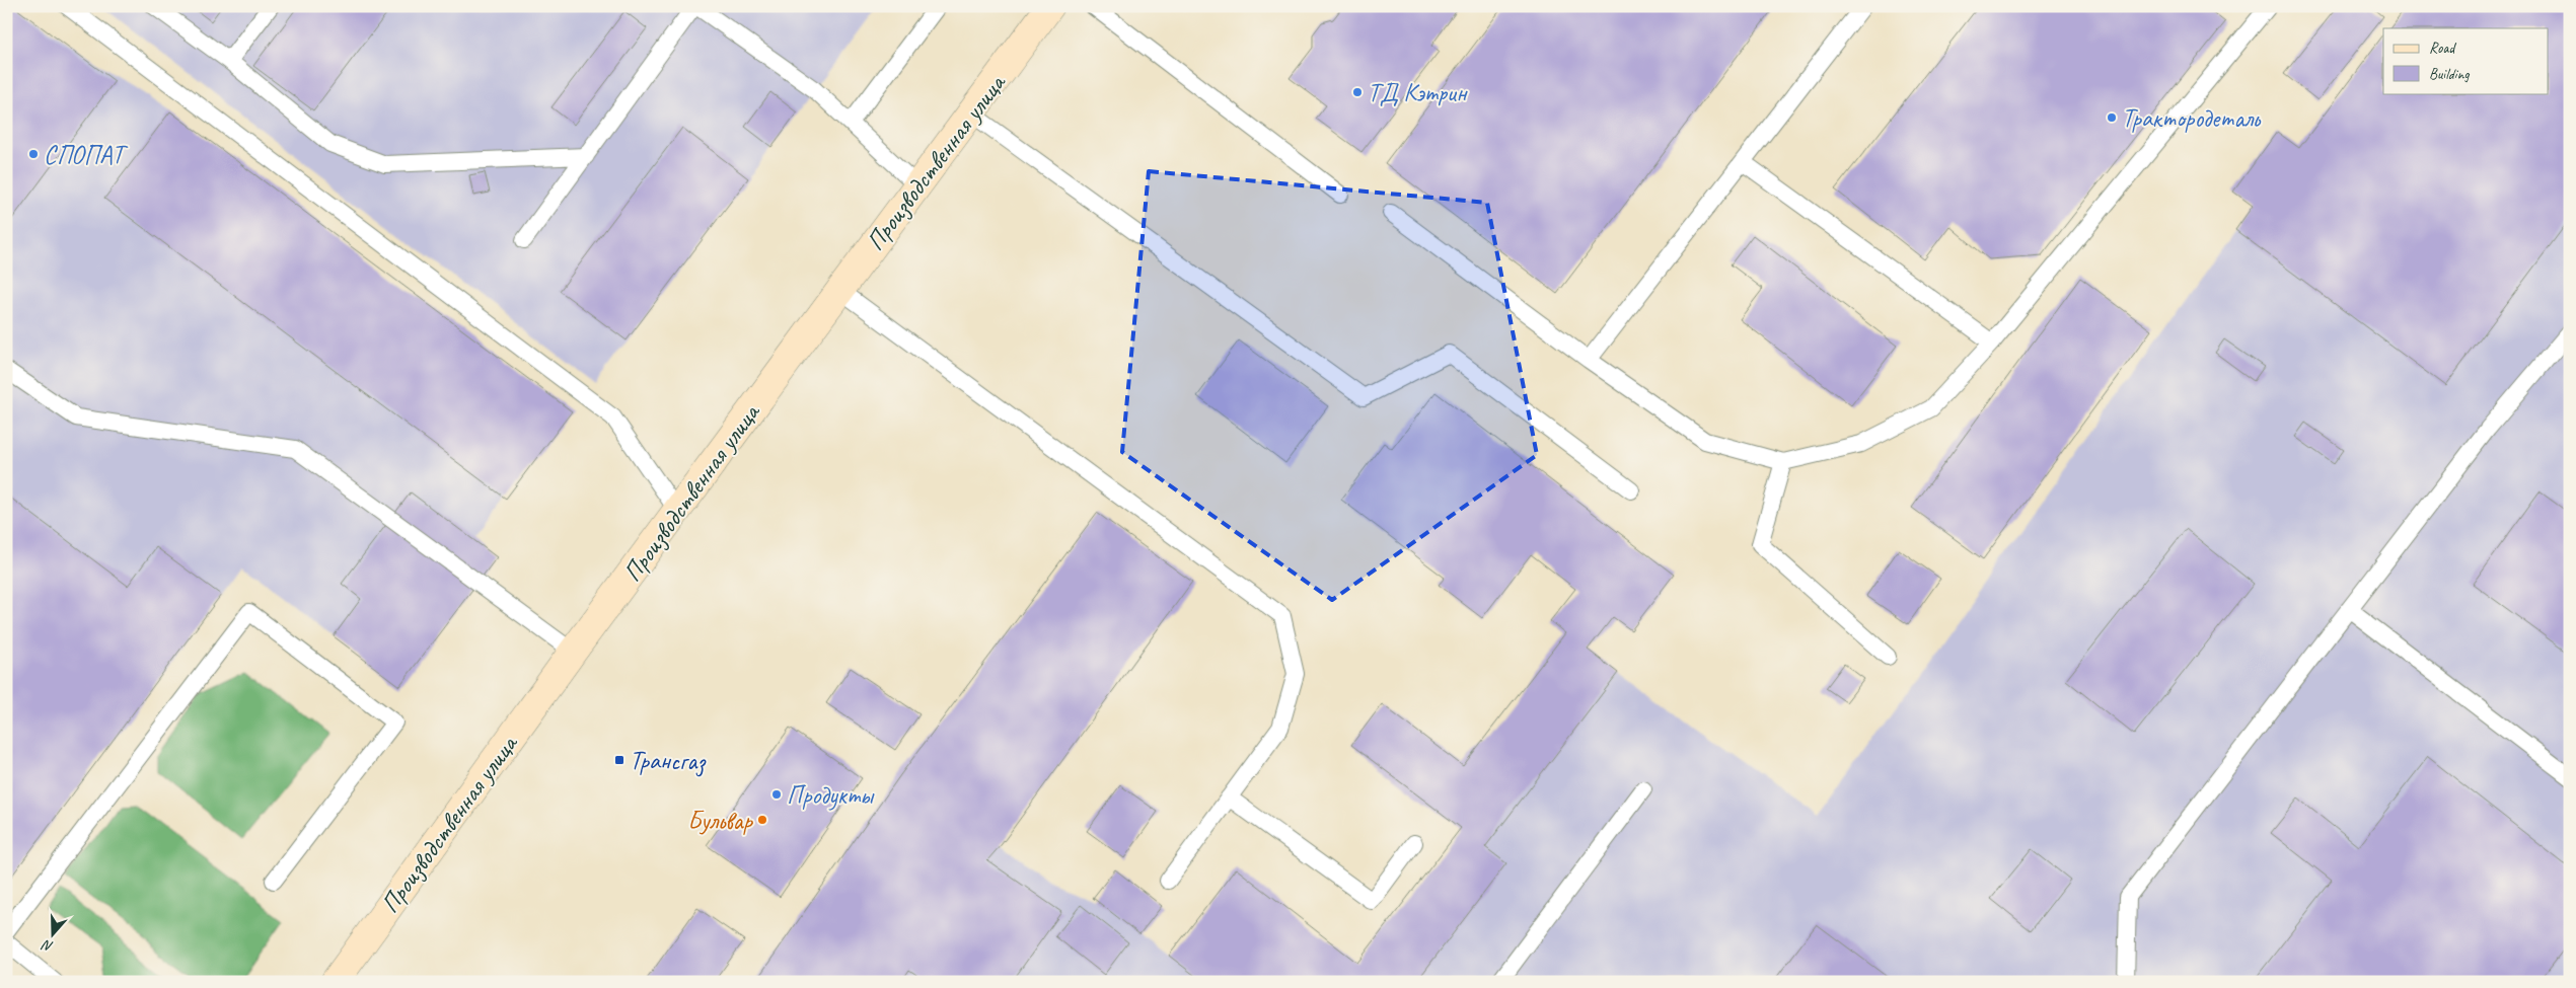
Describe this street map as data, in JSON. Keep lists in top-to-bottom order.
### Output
{
  "streets": {
    "main road": ["Производственная улица"]
  },
  "places": {
    "other": [
      "ТД Кэтрин",
      "Трактородеталь",
      "СПОПАТ",
      "Продукты",
      "Бульвар"
    ],
    "transit": ["Трансгаз"]
  },
  "legend": ["Road", "Building"],
  "north": "bottom"
}
